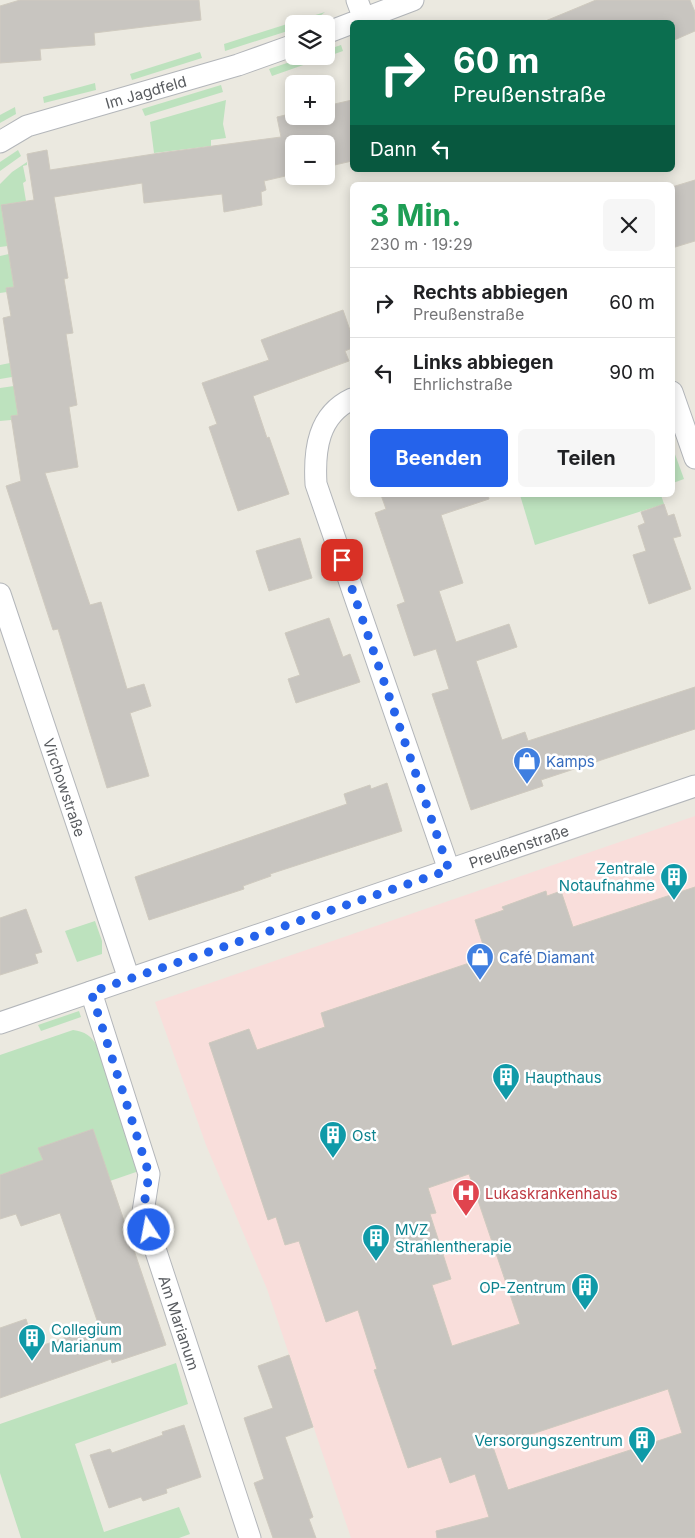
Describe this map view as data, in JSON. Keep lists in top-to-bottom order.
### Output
{
  "streets": {
    "street": [
      "Im Jagdfeld",
      "Virchowstraße",
      "Preußenstraße",
      "Am Marianum"
    ]
  },
  "crossings": [
    ["Virchowstraße", "Preußenstraße"],
    ["Preußenstraße", "Am Marianum"]
  ],
  "places": {
    "shop": ["Kamps", "Café Diamant"],
    "building": [
      "Zentrale Notaufnahme",
      "Haupthaus",
      "Ost",
      "MVZ Strahlentherapie",
      "OP-Zentrum",
      "Collegium Marianum",
      "Versorgungszentrum"
    ],
    "hospital": ["Lukaskrankenhaus"]
  },
  "page": {
    "map_buttons": ["+", "−"],
    "turn": ["60 m", "Preußenstraße"],
    "then": "Dann",
    "heading": ["3 Min.", "230 m · 19:29"],
    "list": [
      {
        "name": "Rechts abbiegen",
        "note": "Preußenstraße",
        "value": "60 m"
      },
      {
        "name": "Links abbiegen",
        "note": "Ehrlichstraße",
        "value": "90 m"
      }
    ],
    "buttons": ["Beenden", "Teilen"]
  }
}
